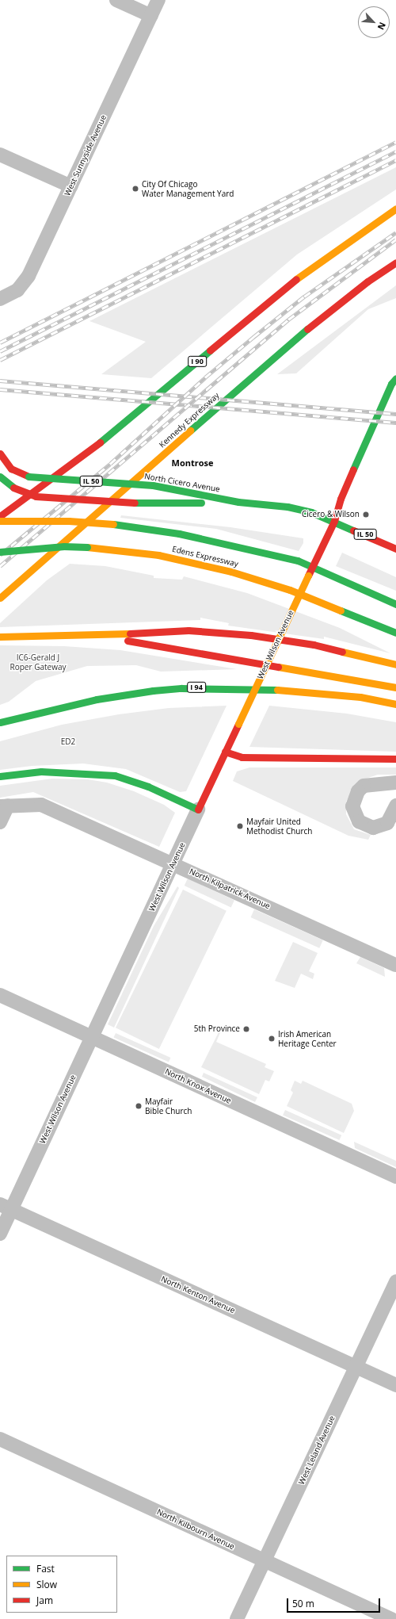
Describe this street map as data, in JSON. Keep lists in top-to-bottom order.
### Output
{
  "streets": {
    "main road": [
      "I 90",
      "Kennedy Expressway",
      "IL 50",
      "North Cicero Avenue",
      "Edens Expressway",
      "West Wilson Avenue",
      "I 94"
    ],
    "street": [
      "West Sunnyside Avenue",
      "North Kilpatrick Avenue",
      "North Knox Avenue",
      "North Kenton Avenue",
      "West Leland Avenue",
      "North Kilbourn Avenue"
    ]
  },
  "crossings": [
    ["North Cicero Avenue", "West Wilson Avenue"],
    ["West Wilson Avenue", "North Kilpatrick Avenue"],
    ["West Wilson Avenue", "North Knox Avenue"],
    ["West Wilson Avenue", "North Kenton Avenue"],
    ["North Kenton Avenue", "West Leland Avenue"],
    ["West Leland Avenue", "North Kilbourn Avenue"]
  ],
  "districts": ["Montrose"],
  "parks": ["IC6-Gerald J Roper Gateway", "ED2"],
  "places": [
    "City Of Chicago Water Management Yard",
    "Cicero & Wilson",
    "Mayfair United Methodist Church",
    "5th Province",
    "Irish American Heritage Center",
    "Mayfair Bible Church"
  ],
  "legend": ["Fast", "Slow", "Jam"],
  "scale_bar": "50 m",
  "north": "bottom right"
}
